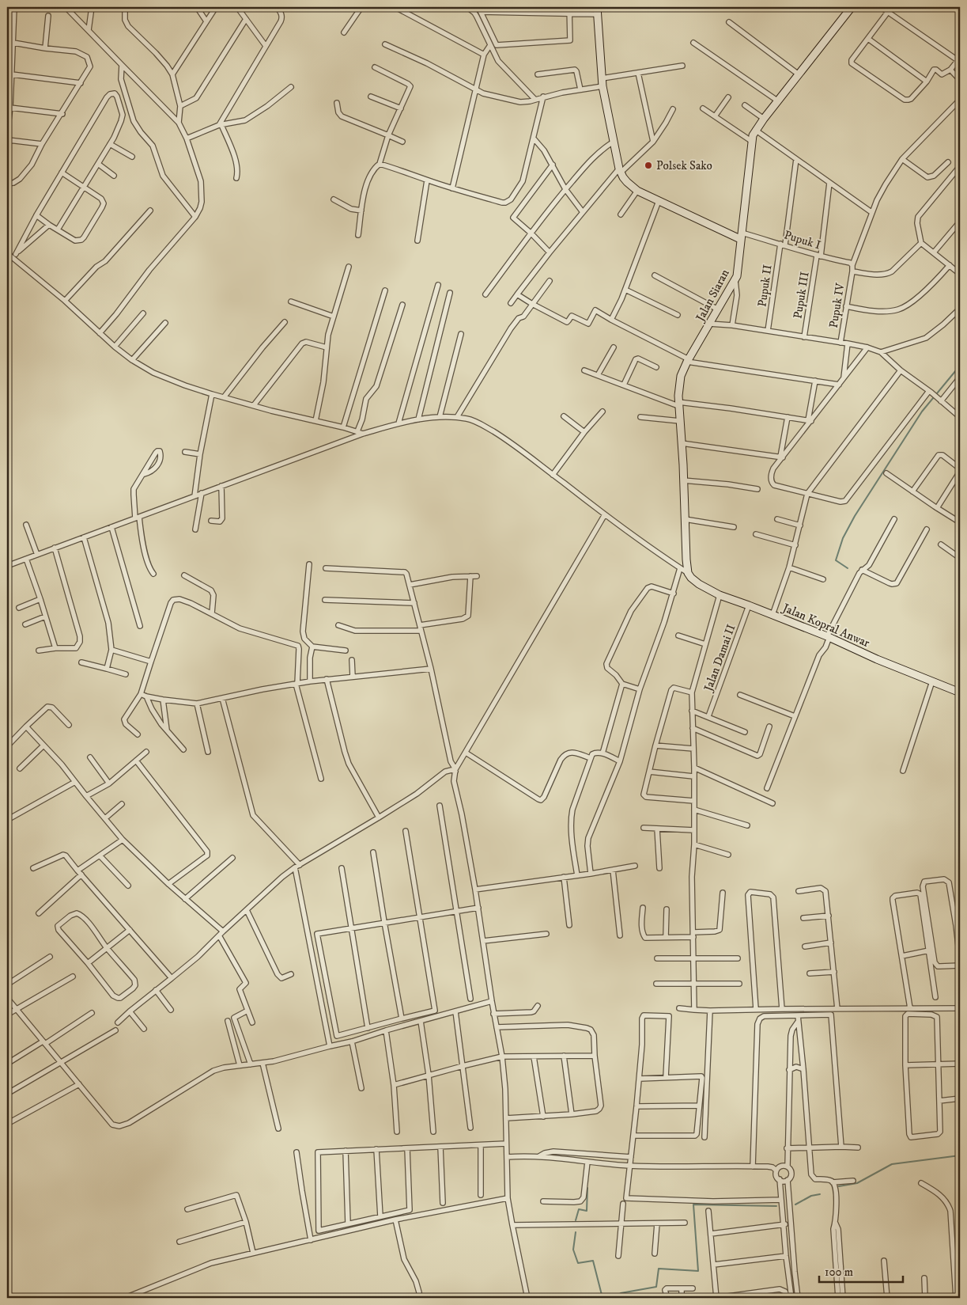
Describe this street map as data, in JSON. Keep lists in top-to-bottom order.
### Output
{
  "streets": {
    "street": [
      "Pupuk I",
      "Pupuk II",
      "Jalan Siaran",
      "Pupuk III",
      "Pupuk IV",
      "Jalan Kopral Anwar",
      "Jalan Damai II"
    ]
  },
  "crossings": [
    ["Pupuk I", "Pupuk II"],
    ["Pupuk I", "Jalan Siaran"],
    ["Pupuk I", "Pupuk III"],
    ["Jalan Siaran", "Jalan Kopral Anwar"],
    ["Jalan Kopral Anwar", "Jalan Damai II"]
  ],
  "places": ["Polsek Sako"],
  "scale_bar": "100 m"
}
